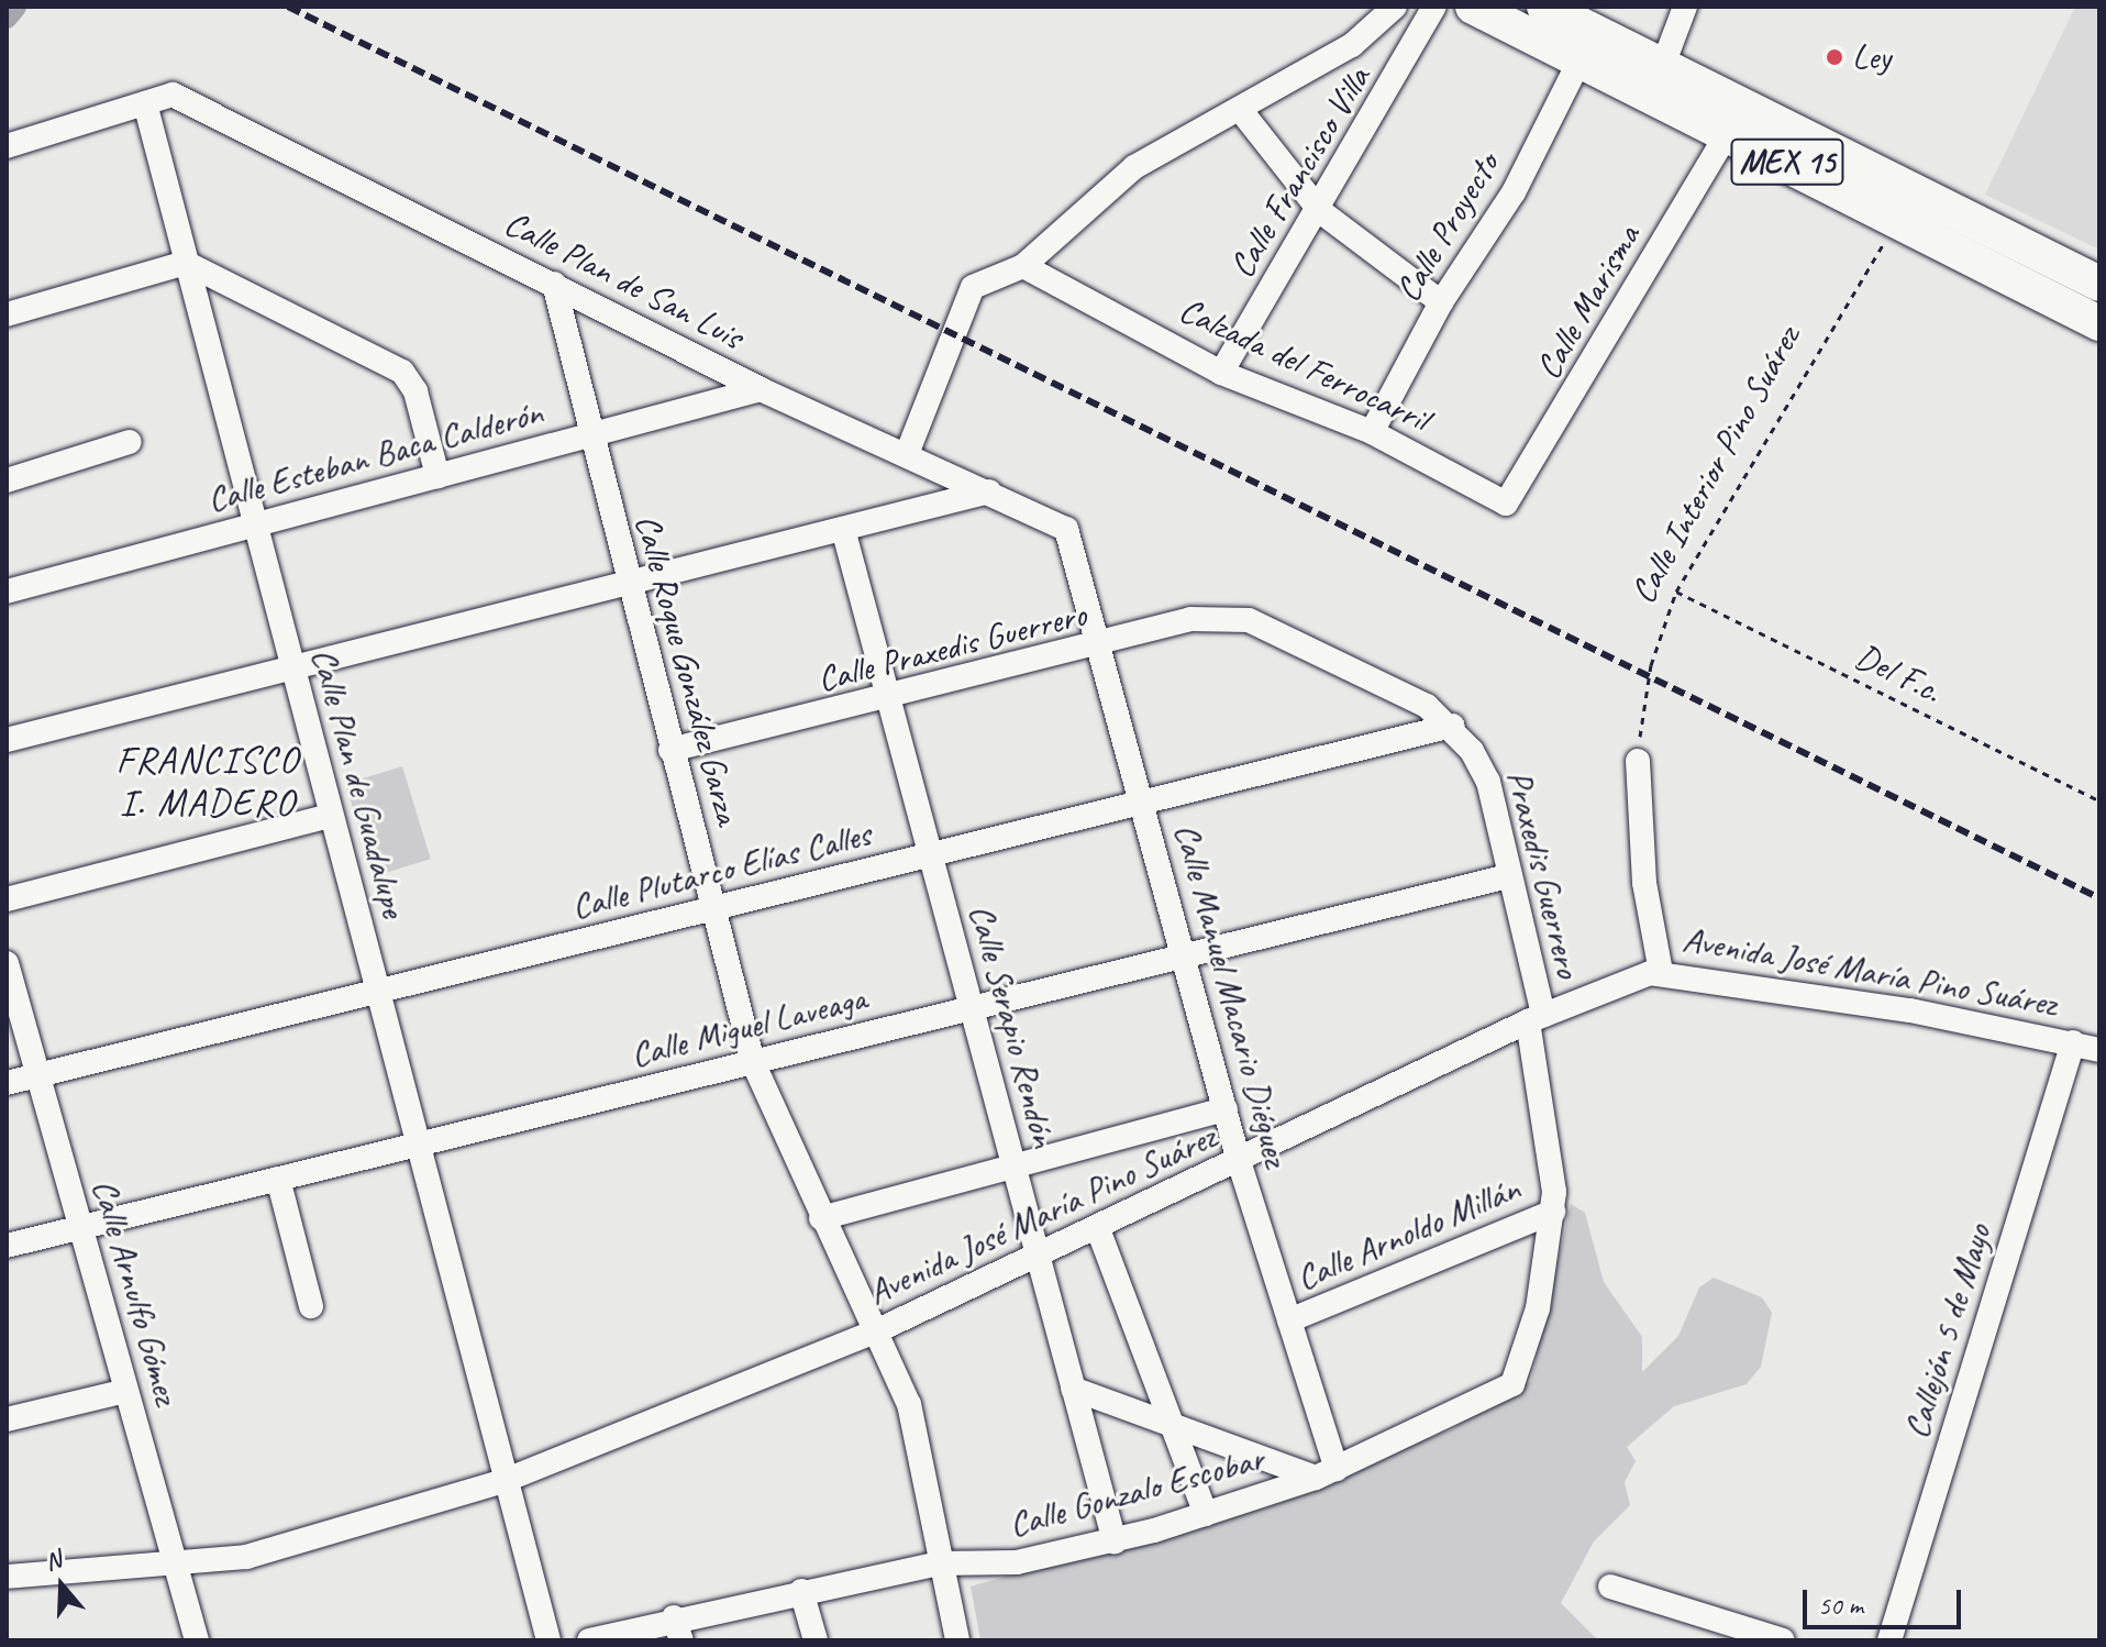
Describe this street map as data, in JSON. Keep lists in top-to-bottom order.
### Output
{
  "streets": {
    "highway": ["MEX 15"],
    "street": [
      "Calle Francisco Villa",
      "Calle Proyecto",
      "Calle Plan de San Luis",
      "Calle Marisma",
      "Calzada del Ferrocarril",
      "Calle Esteban Baca Calderón",
      "Calle Praxedis Guerrero",
      "Calle Roque González Garza",
      "Calle Plan de Guadalupe",
      "Calle Plutarco Elías Calles",
      "Praxedis Guerrero",
      "Avenida José María Pino Suárez",
      "Calle Manuel Macario Diéguez",
      "Calle Serapio Rendón",
      "Calle Miguel Laveaga",
      "Calle Arnoldo Millán",
      "Calle Arnulfo Gómez",
      "Callejón 5 de Mayo",
      "Calle Gonzalo Escobar"
    ],
    "path": ["Calle Interior Pino Suárez", "Del F.c."]
  },
  "crossings": [
    ["MEX 15", "Calle Proyecto"],
    ["MEX 15", "Calle Marisma"],
    ["MEX 15", "Calle Interior Pino Suárez"],
    ["Calle Francisco Villa", "Calzada del Ferrocarril"],
    ["Calle Proyecto", "Calzada del Ferrocarril"],
    ["Calle Plan de San Luis", "Calle Esteban Baca Calderón"],
    ["Calle Plan de San Luis", "Calle Roque González Garza"],
    ["Calle Plan de San Luis", "Calle Plan de Guadalupe"],
    ["Calle Plan de San Luis", "Calle Manuel Macario Diéguez"],
    ["Calle Marisma", "Calzada del Ferrocarril"],
    ["Calle Esteban Baca Calderón", "Calle Roque González Garza"],
    ["Calle Esteban Baca Calderón", "Calle Plan de Guadalupe"],
    ["Calle Interior Pino Suárez", "Del F.c."],
    ["Calle Praxedis Guerrero", "Calle Roque González Garza"],
    ["Calle Praxedis Guerrero", "Praxedis Guerrero"],
    ["Calle Praxedis Guerrero", "Calle Manuel Macario Diéguez"],
    ["Calle Praxedis Guerrero", "Calle Serapio Rendón"],
    ["Calle Roque González Garza", "Calle Plutarco Elías Calles"],
    ["Calle Roque González Garza", "Avenida José María Pino Suárez"],
    ["Calle Roque González Garza", "Calle Miguel Laveaga"],
    ["Calle Roque González Garza", "Calle Gonzalo Escobar"],
    ["Calle Plan de Guadalupe", "Calle Plutarco Elías Calles"],
    ["Calle Plan de Guadalupe", "Avenida José María Pino Suárez"],
    ["Calle Plan de Guadalupe", "Calle Miguel Laveaga"],
    ["Calle Plutarco Elías Calles", "Praxedis Guerrero"],
    ["Calle Plutarco Elías Calles", "Calle Manuel Macario Diéguez"],
    ["Calle Plutarco Elías Calles", "Calle Serapio Rendón"],
    ["Calle Plutarco Elías Calles", "Calle Arnulfo Gómez"],
    ["Praxedis Guerrero", "Avenida José María Pino Suárez"],
    ["Praxedis Guerrero", "Calle Miguel Laveaga"],
    ["Praxedis Guerrero", "Calle Arnoldo Millán"],
    ["Praxedis Guerrero", "Calle Gonzalo Escobar"],
    ["Avenida José María Pino Suárez", "Calle Manuel Macario Diéguez"],
    ["Avenida José María Pino Suárez", "Calle Serapio Rendón"],
    ["Avenida José María Pino Suárez", "Calle Arnulfo Gómez"],
    ["Avenida José María Pino Suárez", "Callejón 5 de Mayo"],
    ["Calle Manuel Macario Diéguez", "Calle Miguel Laveaga"],
    ["Calle Manuel Macario Diéguez", "Calle Arnoldo Millán"],
    ["Calle Manuel Macario Diéguez", "Calle Gonzalo Escobar"],
    ["Calle Serapio Rendón", "Calle Miguel Laveaga"],
    ["Calle Serapio Rendón", "Calle Gonzalo Escobar"],
    ["Calle Miguel Laveaga", "Calle Arnulfo Gómez"]
  ],
  "districts": ["FRANCISCO I. MADERO"],
  "places": ["Ley"],
  "scale_bar": "50 m",
  "north": "top"
}
